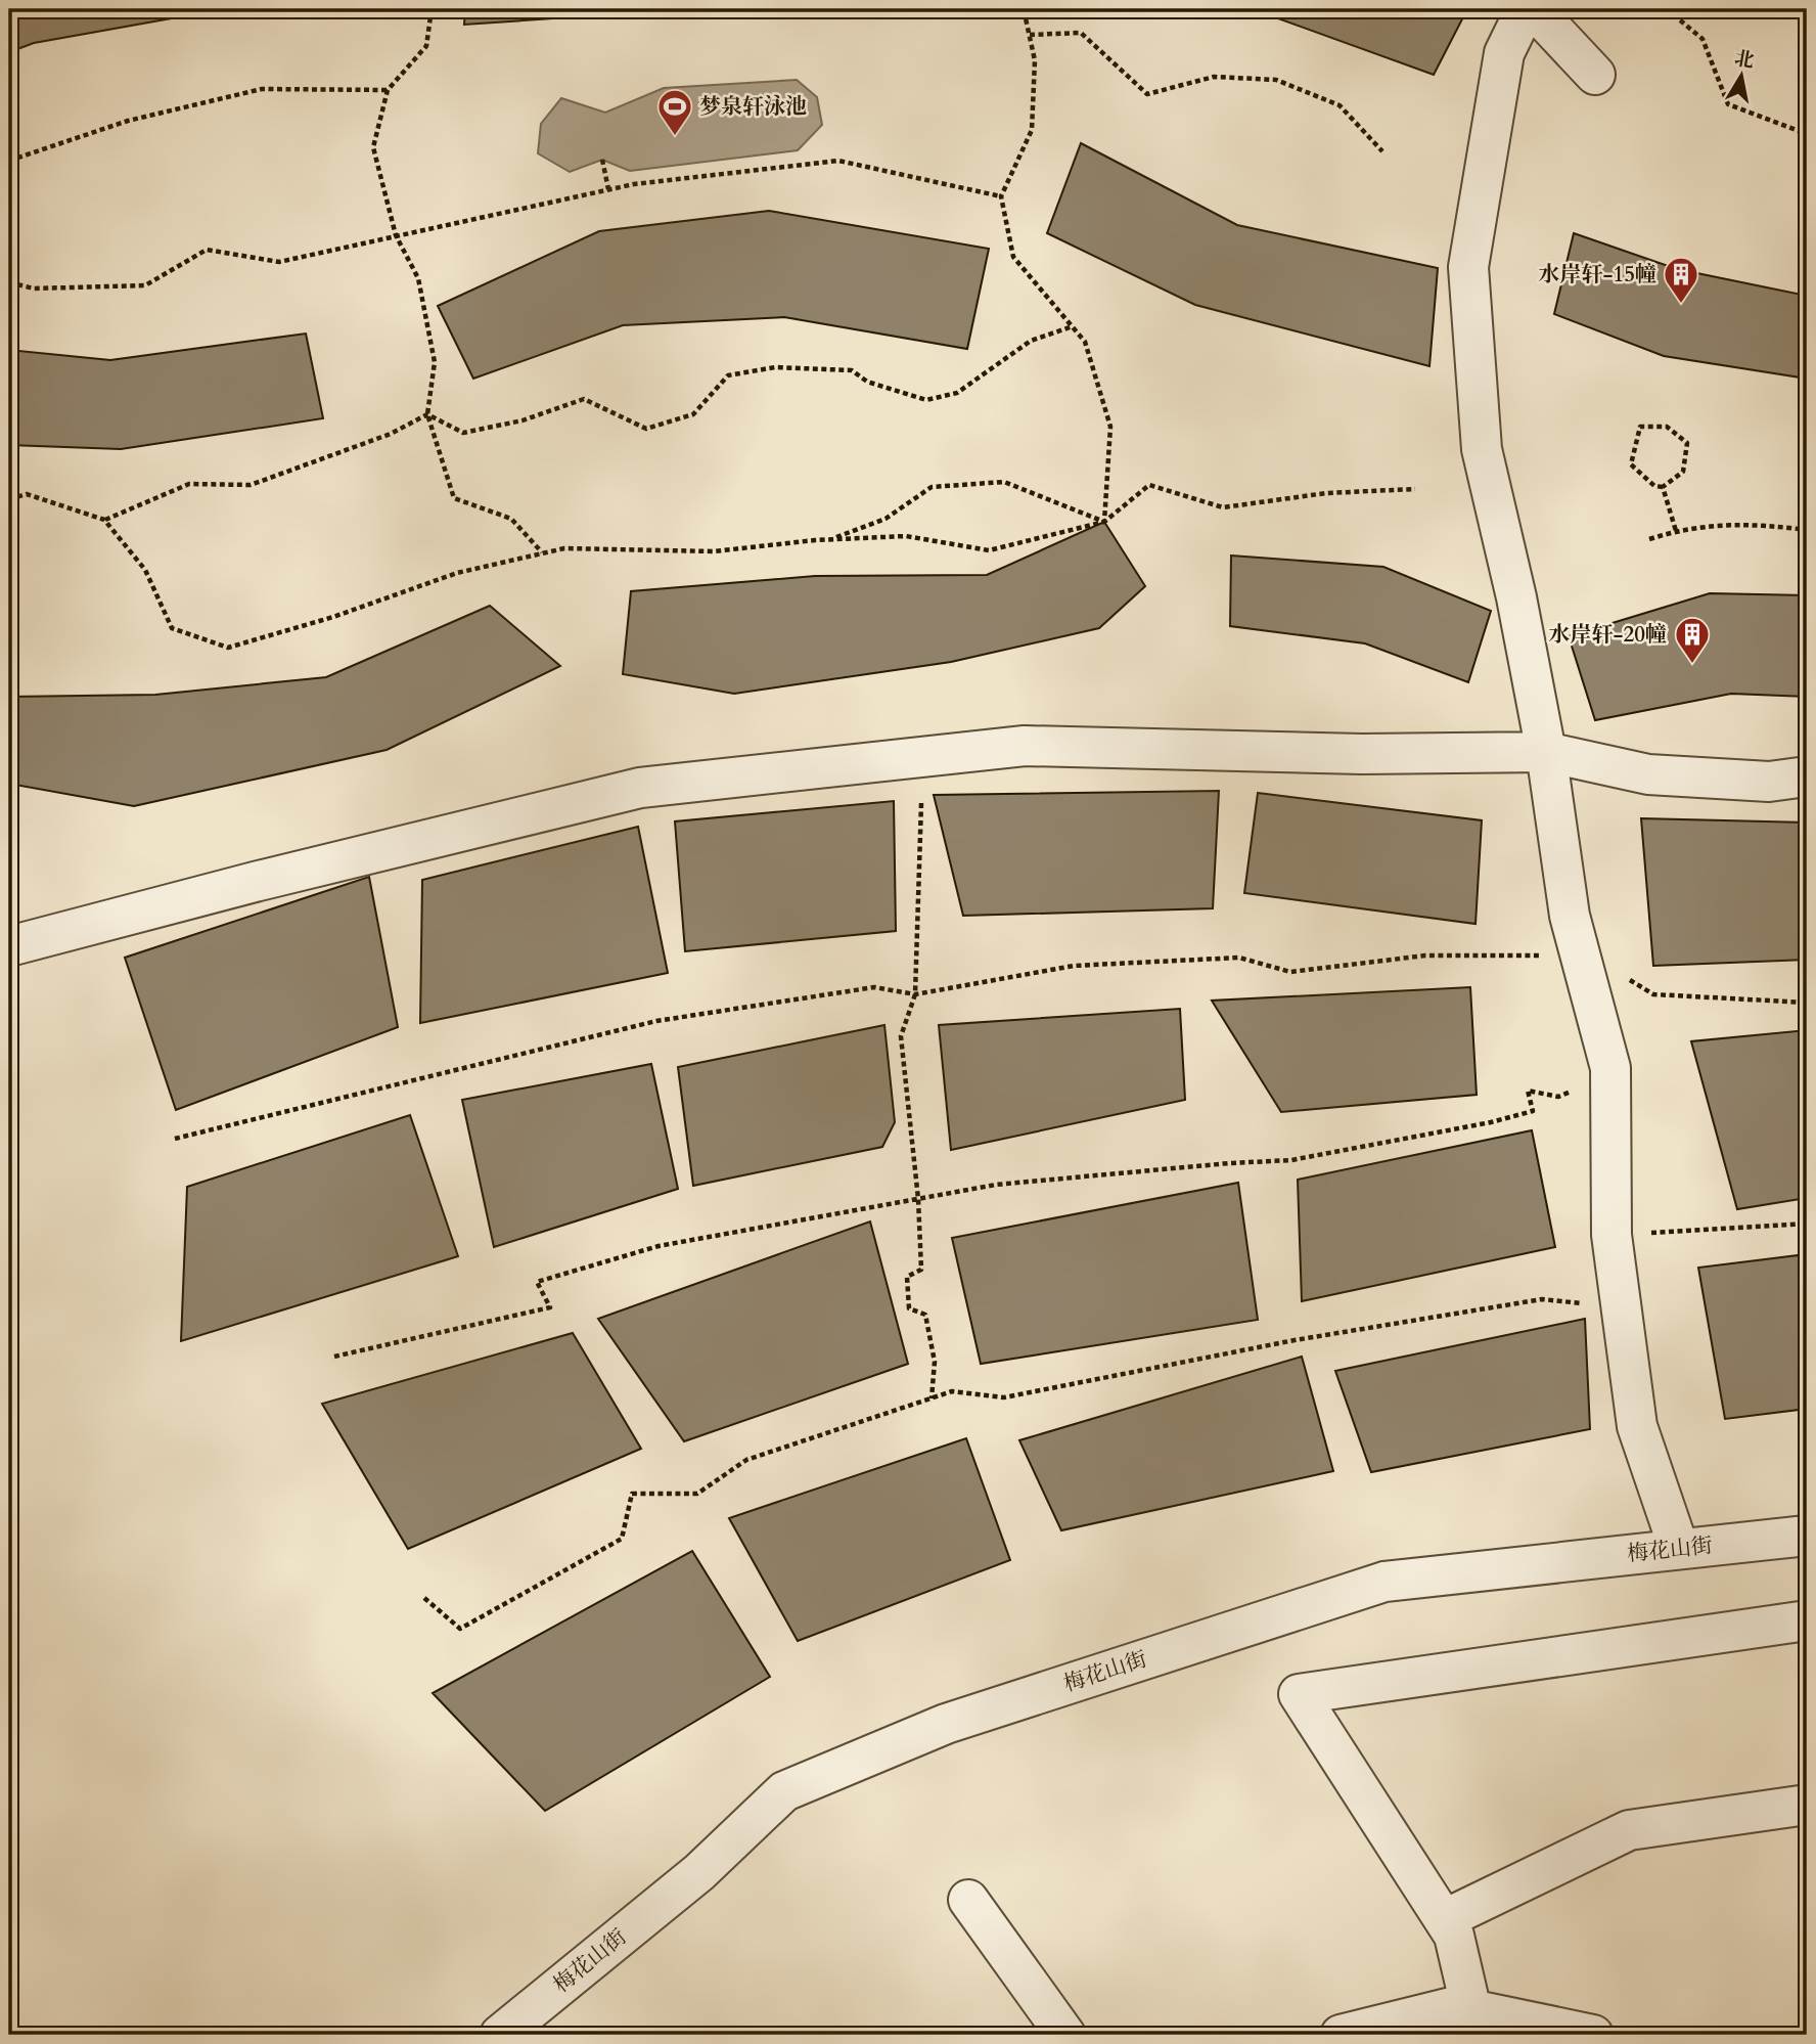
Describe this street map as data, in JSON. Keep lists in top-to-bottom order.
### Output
{
  "streets": {
    "street": ["梅花山街"]
  },
  "places": {
    "sports": ["梦泉轩泳池"],
    "building": ["水岸轩-15幢", "水岸轩-20幢"]
  },
  "north": "top"
}
